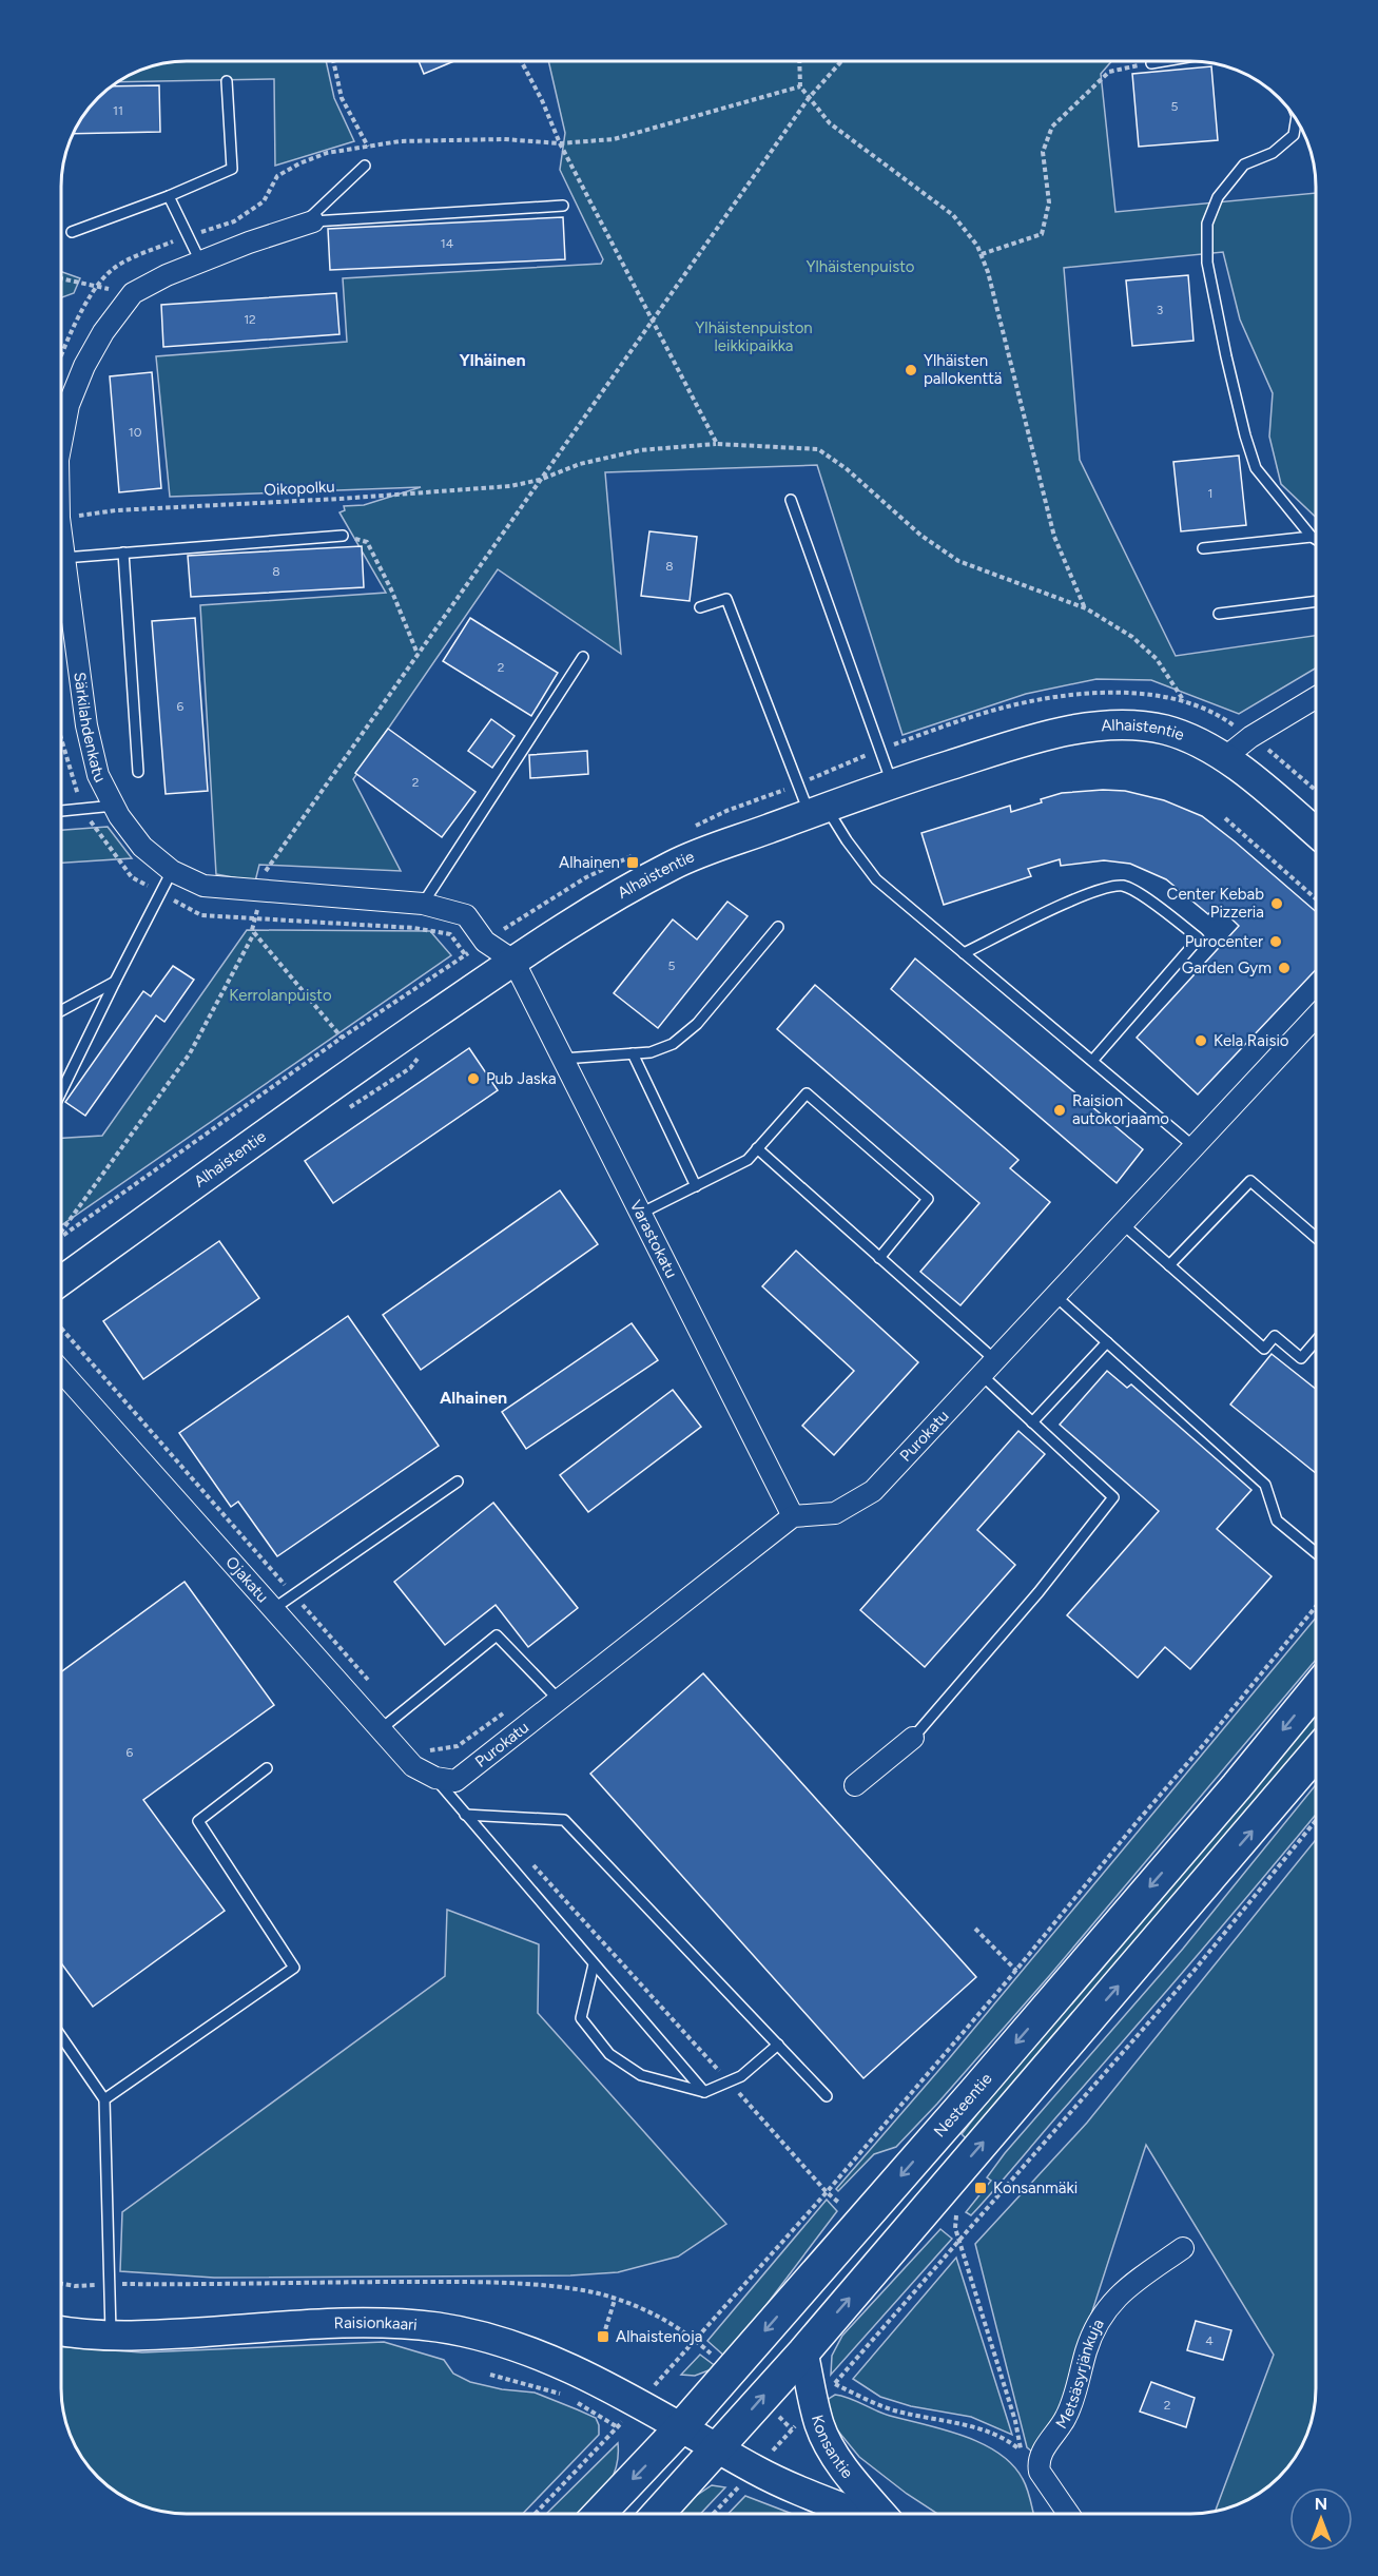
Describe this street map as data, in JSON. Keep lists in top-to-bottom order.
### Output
{
  "streets": {
    "main road": ["Nesteentie"],
    "street": [
      "Särkilahdenkatu",
      "Alhaistentie",
      "Varastokatu",
      "Purokatu",
      "Ojakatu",
      "Raisionkaari",
      "Metsäsyrjänkuja",
      "Konsantie"
    ],
    "path": ["Oikopolku"]
  },
  "crossings": [
    ["Särkilahdenkatu", "Alhaistentie"],
    ["Särkilahdenkatu", "Varastokatu"],
    ["Alhaistentie", "Varastokatu"],
    ["Varastokatu", "Purokatu"],
    ["Purokatu", "Ojakatu"],
    ["Nesteentie", "Raisionkaari"],
    ["Raisionkaari", "Konsantie"]
  ],
  "districts": ["Ylhäinen", "Alhainen"],
  "parks": ["Ylhäistenpuisto", "Ylhäistenpuiston leikkipaikka", "Kerrolanpuisto"],
  "places": {
    "other": [
      "Ylhäisten pallokenttä",
      "Center Kebab Pizzeria",
      "Purocenter",
      "Garden Gym",
      "Kela Raisio",
      "Pub Jaska",
      "Raision autokorjaamo"
    ],
    "transit": ["Alhainen", "Konsanmäki", "Alhaistenoja"]
  },
  "house_numbers": [
    "5",
    "11",
    "14",
    "3",
    "12",
    "10",
    "1",
    "8",
    "8",
    "2",
    "6",
    "2",
    "5",
    "6",
    "4",
    "2"
  ],
  "north": "top"
}
